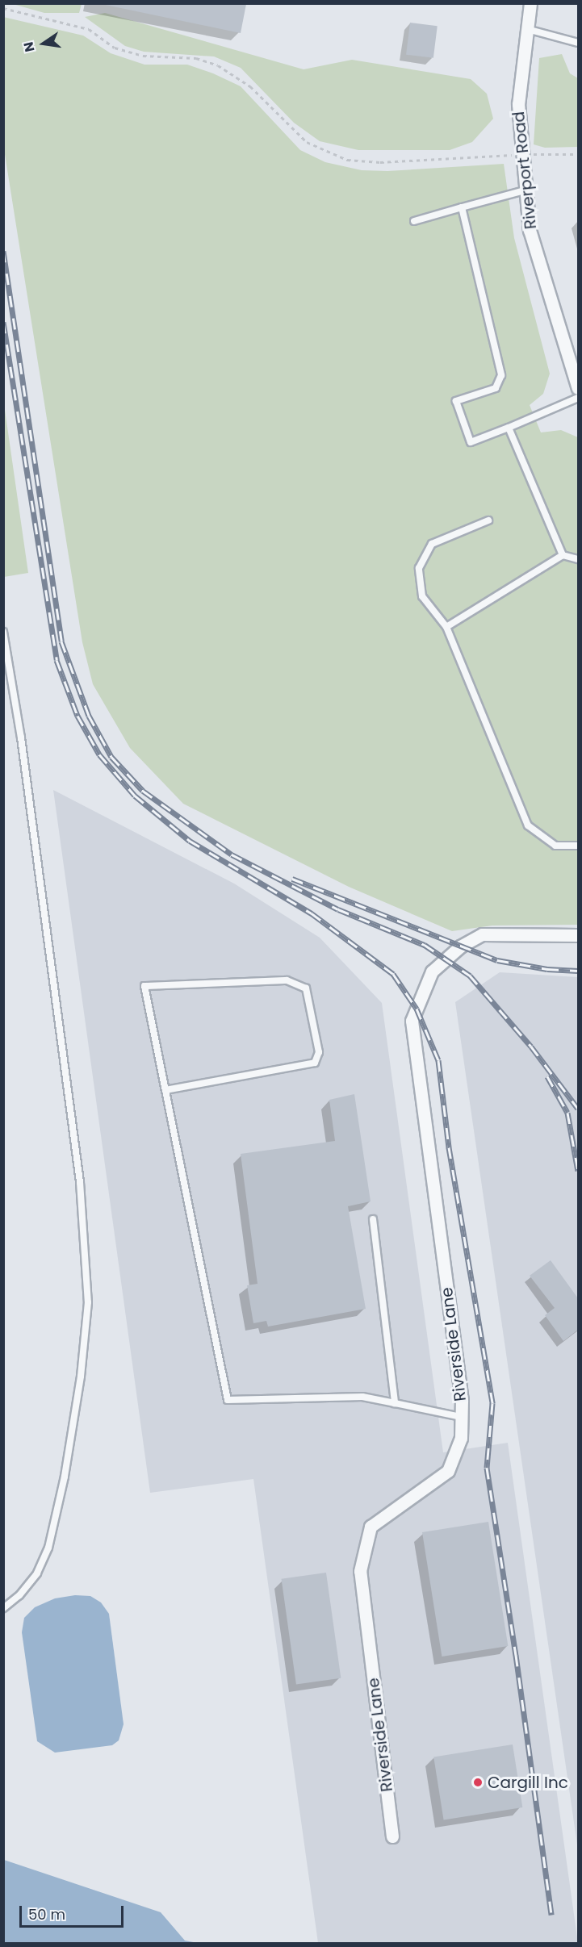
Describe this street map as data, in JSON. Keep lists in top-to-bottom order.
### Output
{
  "streets": {
    "street": ["Riverport Road", "Riverside Lane"]
  },
  "places": ["Cargill Inc"],
  "scale_bar": "50 m",
  "north": "left"
}
